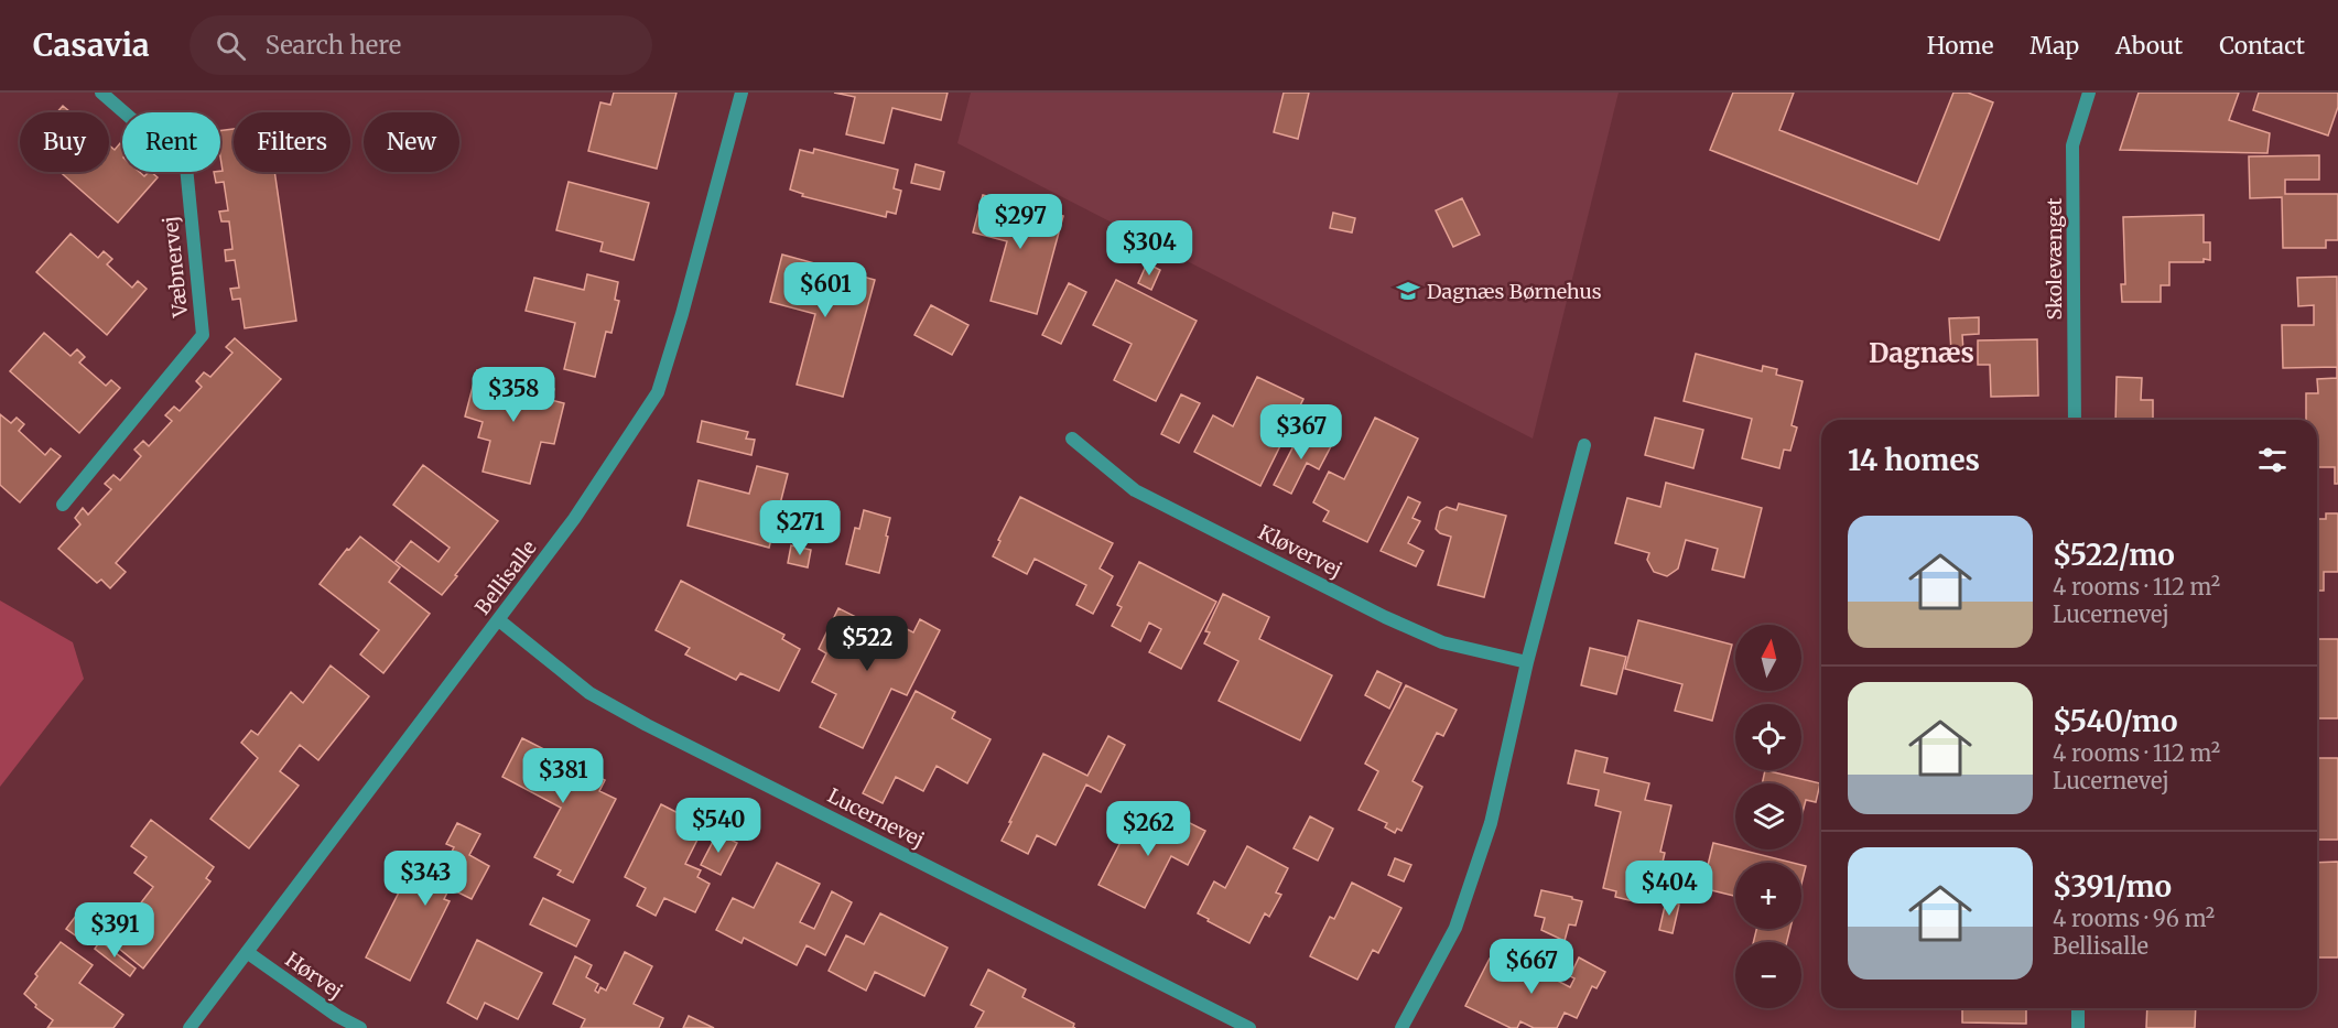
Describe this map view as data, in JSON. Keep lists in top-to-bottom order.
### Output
{
  "streets": {
    "street": [
      "Skolevænget",
      "Væbnervej",
      "Kløvervej",
      "Bellisalle",
      "Lucernevej",
      "Hørvej"
    ]
  },
  "crossings": [
    ["Bellisalle", "Lucernevej"],
    ["Bellisalle", "Hørvej"]
  ],
  "districts": ["Dagnæs"],
  "places": {
    "school or university": ["Dagnæs Børnehus"]
  },
  "north": "top",
  "page": {
    "header": "Casavia",
    "search": "Search here",
    "nav": [
      "Home",
      "Map",
      "About",
      "Contact"
    ],
    "chip": [
      "Buy",
      "Rent",
      "Filters",
      "New"
    ],
    "price": [
      "$297",
      "$304",
      "$601",
      "$358",
      "$367",
      "$271",
      "$522",
      "$381",
      "$540",
      "$262",
      "$343",
      "$404",
      "$391",
      "$667"
    ],
    "heading": "14 homes",
    "list": [
      {
        "name": "$522/mo",
        "note": "4 rooms · 112 m² · Lucernevej"
      },
      {
        "name": "$540/mo",
        "note": "4 rooms · 112 m² · Lucernevej"
      },
      {
        "name": "$391/mo",
        "note": "4 rooms · 96 m² · Bellisalle"
      }
    ],
    "map_buttons": ["+", "−"]
  }
}
